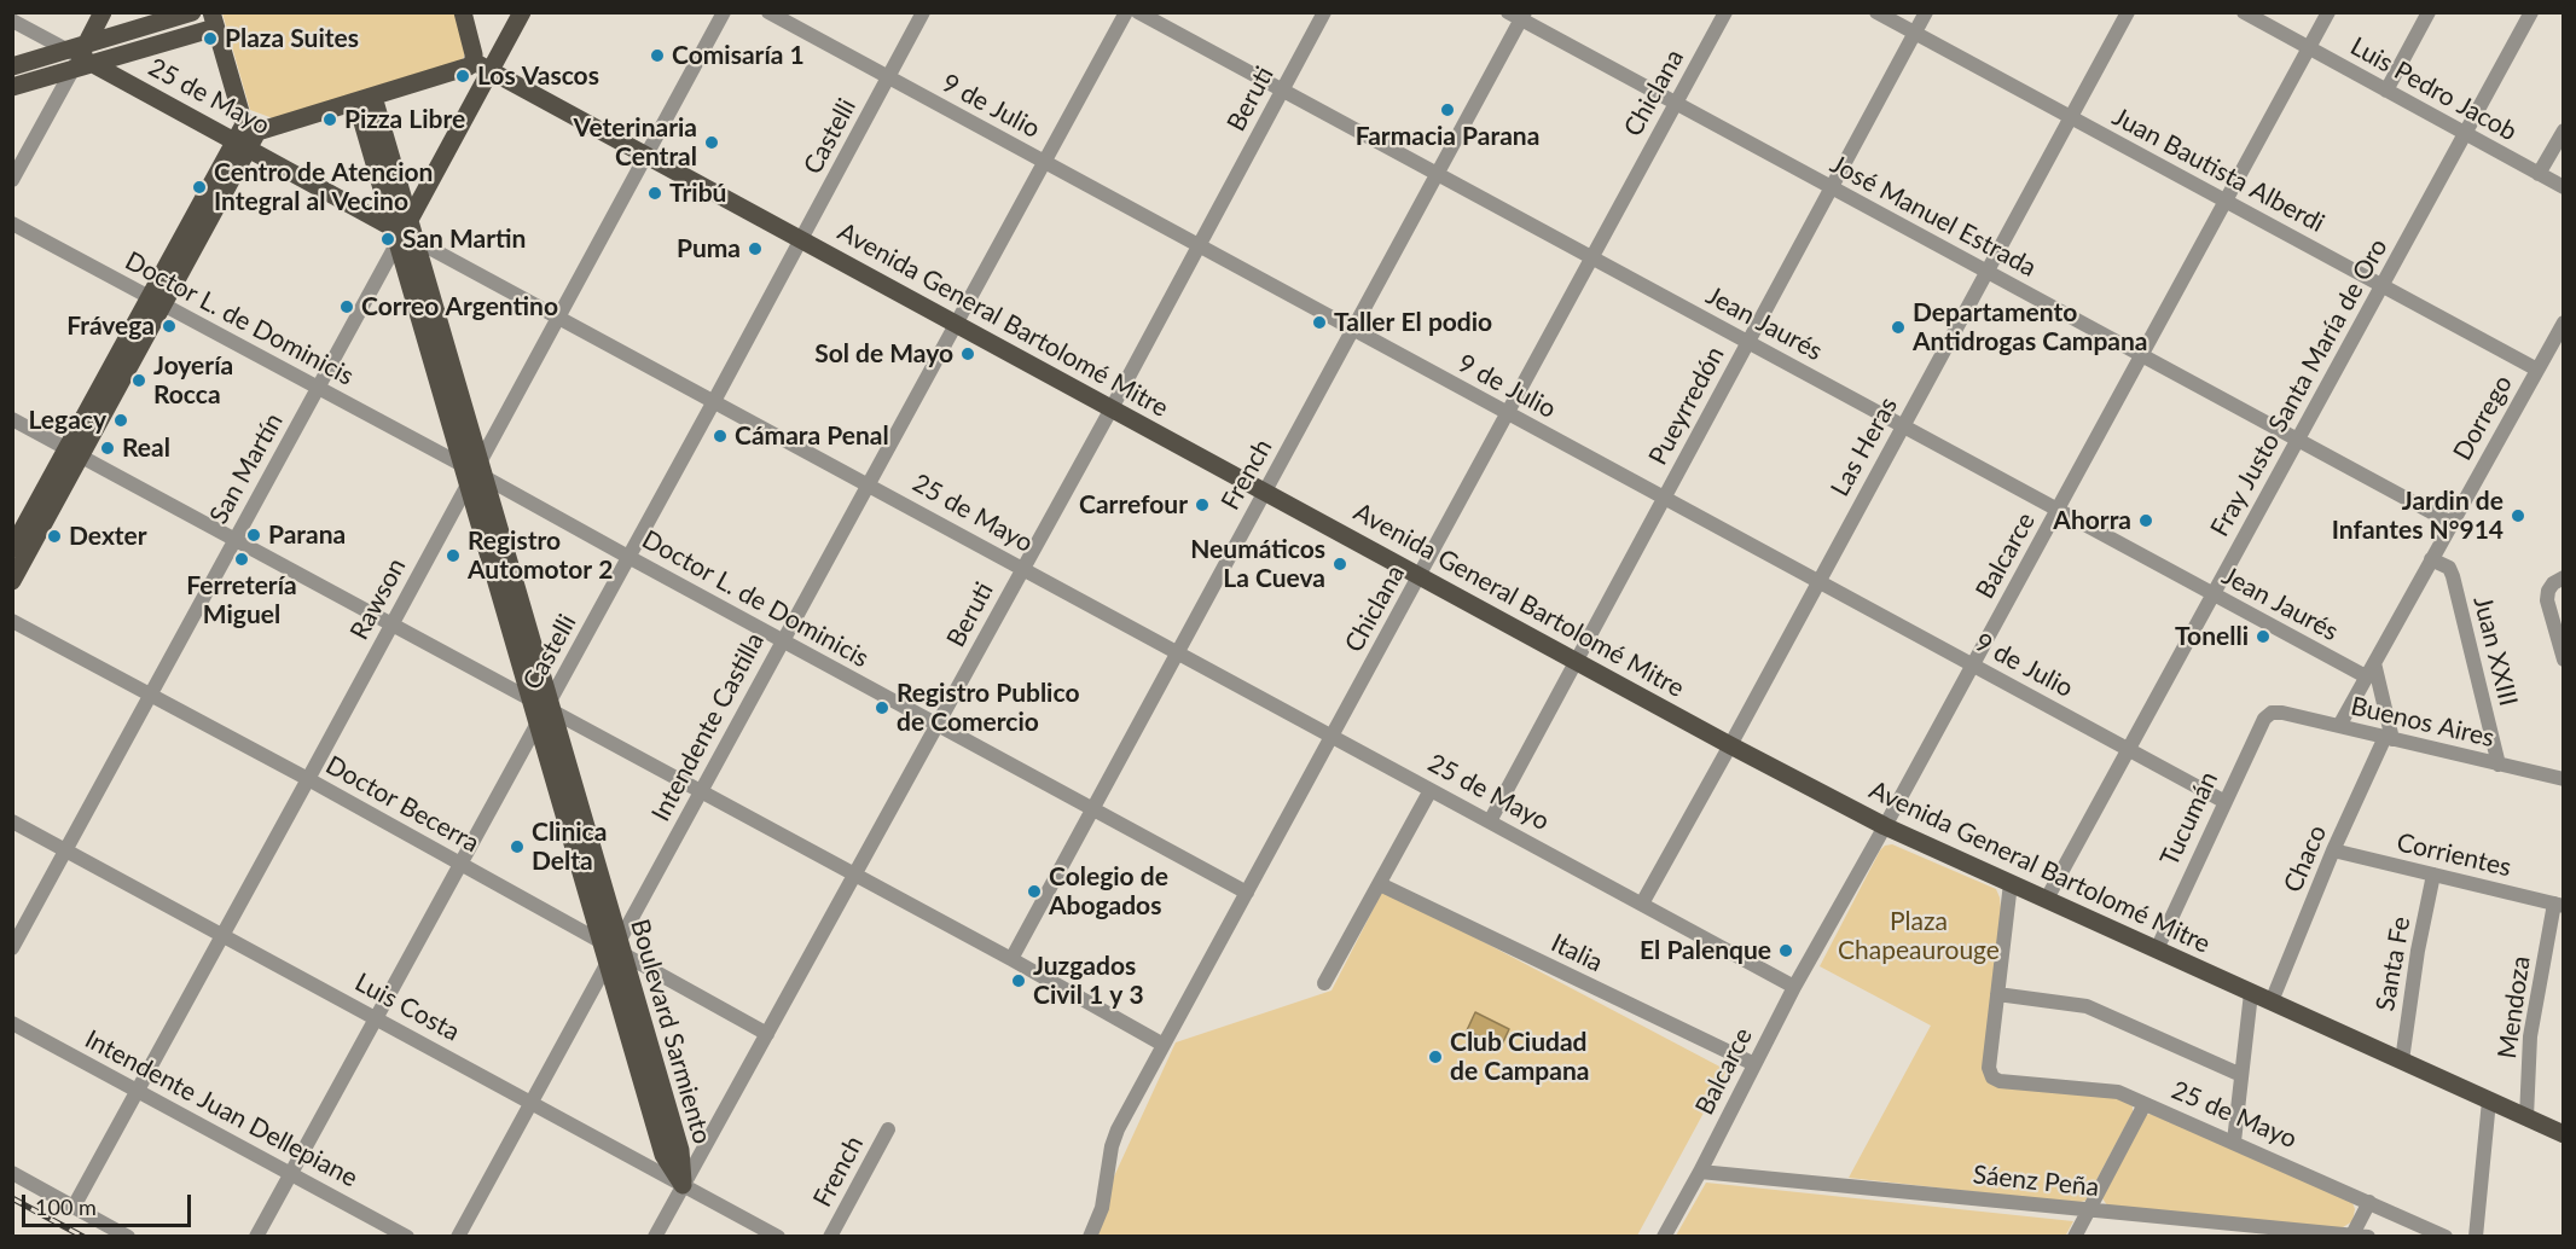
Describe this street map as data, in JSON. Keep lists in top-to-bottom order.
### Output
{
  "streets": {
    "main road": [
      "25 de Mayo",
      "Avenida General Bartolomé Mitre",
      "San Martín",
      "Boulevard Sarmiento"
    ],
    "street": [
      "Luis Pedro Jacob",
      "Chiclana",
      "Beruti",
      "9 de Julio",
      "Castelli",
      "Juan Bautista Alberdi",
      "José Manuel Estrada",
      "Doctor L. de Dominicis",
      "Jean Jaurés",
      "Fray Justo Santa María de Oro",
      "Pueyrredón",
      "Dorrego",
      "Las Heras",
      "French",
      "Balcarce",
      "Rawson",
      "Juan XXIII",
      "Buenos Aires",
      "Intendente Castilla",
      "Doctor Becerra",
      "Tucumán",
      "Corrientes",
      "Chaco",
      "Italia",
      "Santa Fe",
      "Luis Costa",
      "Mendoza",
      "Intendente Juan Dellepiane",
      "Sáenz Peña"
    ]
  },
  "crossings": [
    ["Luis Pedro Jacob", "Fray Justo Santa María de Oro"],
    ["Luis Pedro Jacob", "Balcarce"],
    ["Chiclana", "25 de Mayo"],
    ["Chiclana", "9 de Julio"],
    ["Chiclana", "José Manuel Estrada"],
    ["Chiclana", "Doctor L. de Dominicis"],
    ["Chiclana", "Avenida General Bartolomé Mitre"],
    ["Chiclana", "Jean Jaurés"],
    ["25 de Mayo", "Beruti"],
    ["25 de Mayo", "Castelli"],
    ["25 de Mayo", "Pueyrredón"],
    ["25 de Mayo", "Las Heras"],
    ["25 de Mayo", "San Martín"],
    ["25 de Mayo", "French"],
    ["25 de Mayo", "Balcarce"],
    ["25 de Mayo", "Rawson"],
    ["25 de Mayo", "Intendente Castilla"],
    ["25 de Mayo", "Boulevard Sarmiento"],
    ["Beruti", "9 de Julio"],
    ["Beruti", "Doctor L. de Dominicis"],
    ["Beruti", "Avenida General Bartolomé Mitre"],
    ["Beruti", "Jean Jaurés"],
    ["Beruti", "Doctor Becerra"],
    ["Beruti", "Luis Costa"],
    ["Beruti", "Boulevard Sarmiento"],
    ["9 de Julio", "Castelli"],
    ["9 de Julio", "Fray Justo Santa María de Oro"],
    ["9 de Julio", "Pueyrredón"],
    ["9 de Julio", "Las Heras"],
    ["9 de Julio", "French"],
    ["9 de Julio", "Balcarce"],
    ["9 de Julio", "Intendente Castilla"],
    ["9 de Julio", "Tucumán"],
    ["Castelli", "Doctor L. de Dominicis"],
    ["Castelli", "Avenida General Bartolomé Mitre"],
    ["Castelli", "Doctor Becerra"],
    ["Castelli", "Luis Costa"],
    ["Castelli", "Boulevard Sarmiento"],
    ["Castelli", "Intendente Juan Dellepiane"],
    ["Juan Bautista Alberdi", "Fray Justo Santa María de Oro"],
    ["Juan Bautista Alberdi", "Pueyrredón"],
    ["Juan Bautista Alberdi", "Dorrego"],
    ["Juan Bautista Alberdi", "Las Heras"],
    ["Juan Bautista Alberdi", "Balcarce"],
    ["José Manuel Estrada", "Fray Justo Santa María de Oro"],
    ["José Manuel Estrada", "Pueyrredón"],
    ["José Manuel Estrada", "Dorrego"],
    ["José Manuel Estrada", "Las Heras"],
    ["José Manuel Estrada", "French"],
    ["José Manuel Estrada", "Balcarce"],
    ["Doctor L. de Dominicis", "San Martín"],
    ["Doctor L. de Dominicis", "French"],
    ["Doctor L. de Dominicis", "Rawson"],
    ["Doctor L. de Dominicis", "Intendente Castilla"],
    ["Doctor L. de Dominicis", "Boulevard Sarmiento"],
    ["Avenida General Bartolomé Mitre", "Fray Justo Santa María de Oro"],
    ["Avenida General Bartolomé Mitre", "Pueyrredón"],
    ["Avenida General Bartolomé Mitre", "Las Heras"],
    ["Avenida General Bartolomé Mitre", "San Martín"],
    ["Avenida General Bartolomé Mitre", "French"],
    ["Avenida General Bartolomé Mitre", "Balcarce"],
    ["Avenida General Bartolomé Mitre", "Rawson"],
    ["Avenida General Bartolomé Mitre", "Intendente Castilla"],
    ["Avenida General Bartolomé Mitre", "Tucumán"],
    ["Avenida General Bartolomé Mitre", "Chaco"],
    ["Avenida General Bartolomé Mitre", "Santa Fe"],
    ["Avenida General Bartolomé Mitre", "Mendoza"],
    ["Jean Jaurés", "Fray Justo Santa María de Oro"],
    ["Jean Jaurés", "Pueyrredón"],
    ["Jean Jaurés", "Dorrego"],
    ["Jean Jaurés", "Las Heras"],
    ["Jean Jaurés", "French"],
    ["Jean Jaurés", "Balcarce"],
    ["Dorrego", "Juan XXIII"],
    ["Dorrego", "Buenos Aires"],
    ["San Martín", "Doctor Becerra"],
    ["San Martín", "Luis Costa"],
    ["San Martín", "Boulevard Sarmiento"],
    ["Balcarce", "Italia"],
    ["Balcarce", "Sáenz Peña"],
    ["Rawson", "Doctor Becerra"],
    ["Rawson", "Luis Costa"],
    ["Rawson", "Boulevard Sarmiento"],
    ["Rawson", "Intendente Juan Dellepiane"],
    ["Juan XXIII", "Buenos Aires"],
    ["Buenos Aires", "Tucumán"],
    ["Buenos Aires", "Chaco"],
    ["Intendente Castilla", "Doctor Becerra"],
    ["Intendente Castilla", "Luis Costa"],
    ["Intendente Castilla", "Boulevard Sarmiento"],
    ["Doctor Becerra", "Boulevard Sarmiento"],
    ["Corrientes", "Chaco"],
    ["Corrientes", "Santa Fe"],
    ["Corrientes", "Mendoza"],
    ["Luis Costa", "Boulevard Sarmiento"]
  ],
  "parks": ["Plaza Chapeaurouge"],
  "places": [
    "Plaza Suites",
    "Comisaría 1",
    "Los Vascos",
    "Farmacia Parana",
    "Pizza Libre",
    "Veterinaria Central",
    "Centro de Atencion Integral al Vecino",
    "Tribú",
    "San Martin",
    "Puma",
    "Correo Argentino",
    "Taller El podio",
    "Frávega",
    "Departamento Antidrogas Campana",
    "Sol de Mayo",
    "Joyería Rocca",
    "Legacy",
    "Cámara Penal",
    "Real",
    "Carrefour",
    "Jardin de Infantes N°914",
    "Ahorra",
    "Parana",
    "Dexter",
    "Registro Automotor 2",
    "Ferretería Miguel",
    "Neumáticos La Cueva",
    "Tonelli",
    "Registro Publico de Comercio",
    "Clinica Delta",
    "Colegio de Abogados",
    "El Palenque",
    "Juzgados Civil 1 y 3",
    "Club Ciudad de Campana"
  ],
  "scale_bar": "100 m"
}
